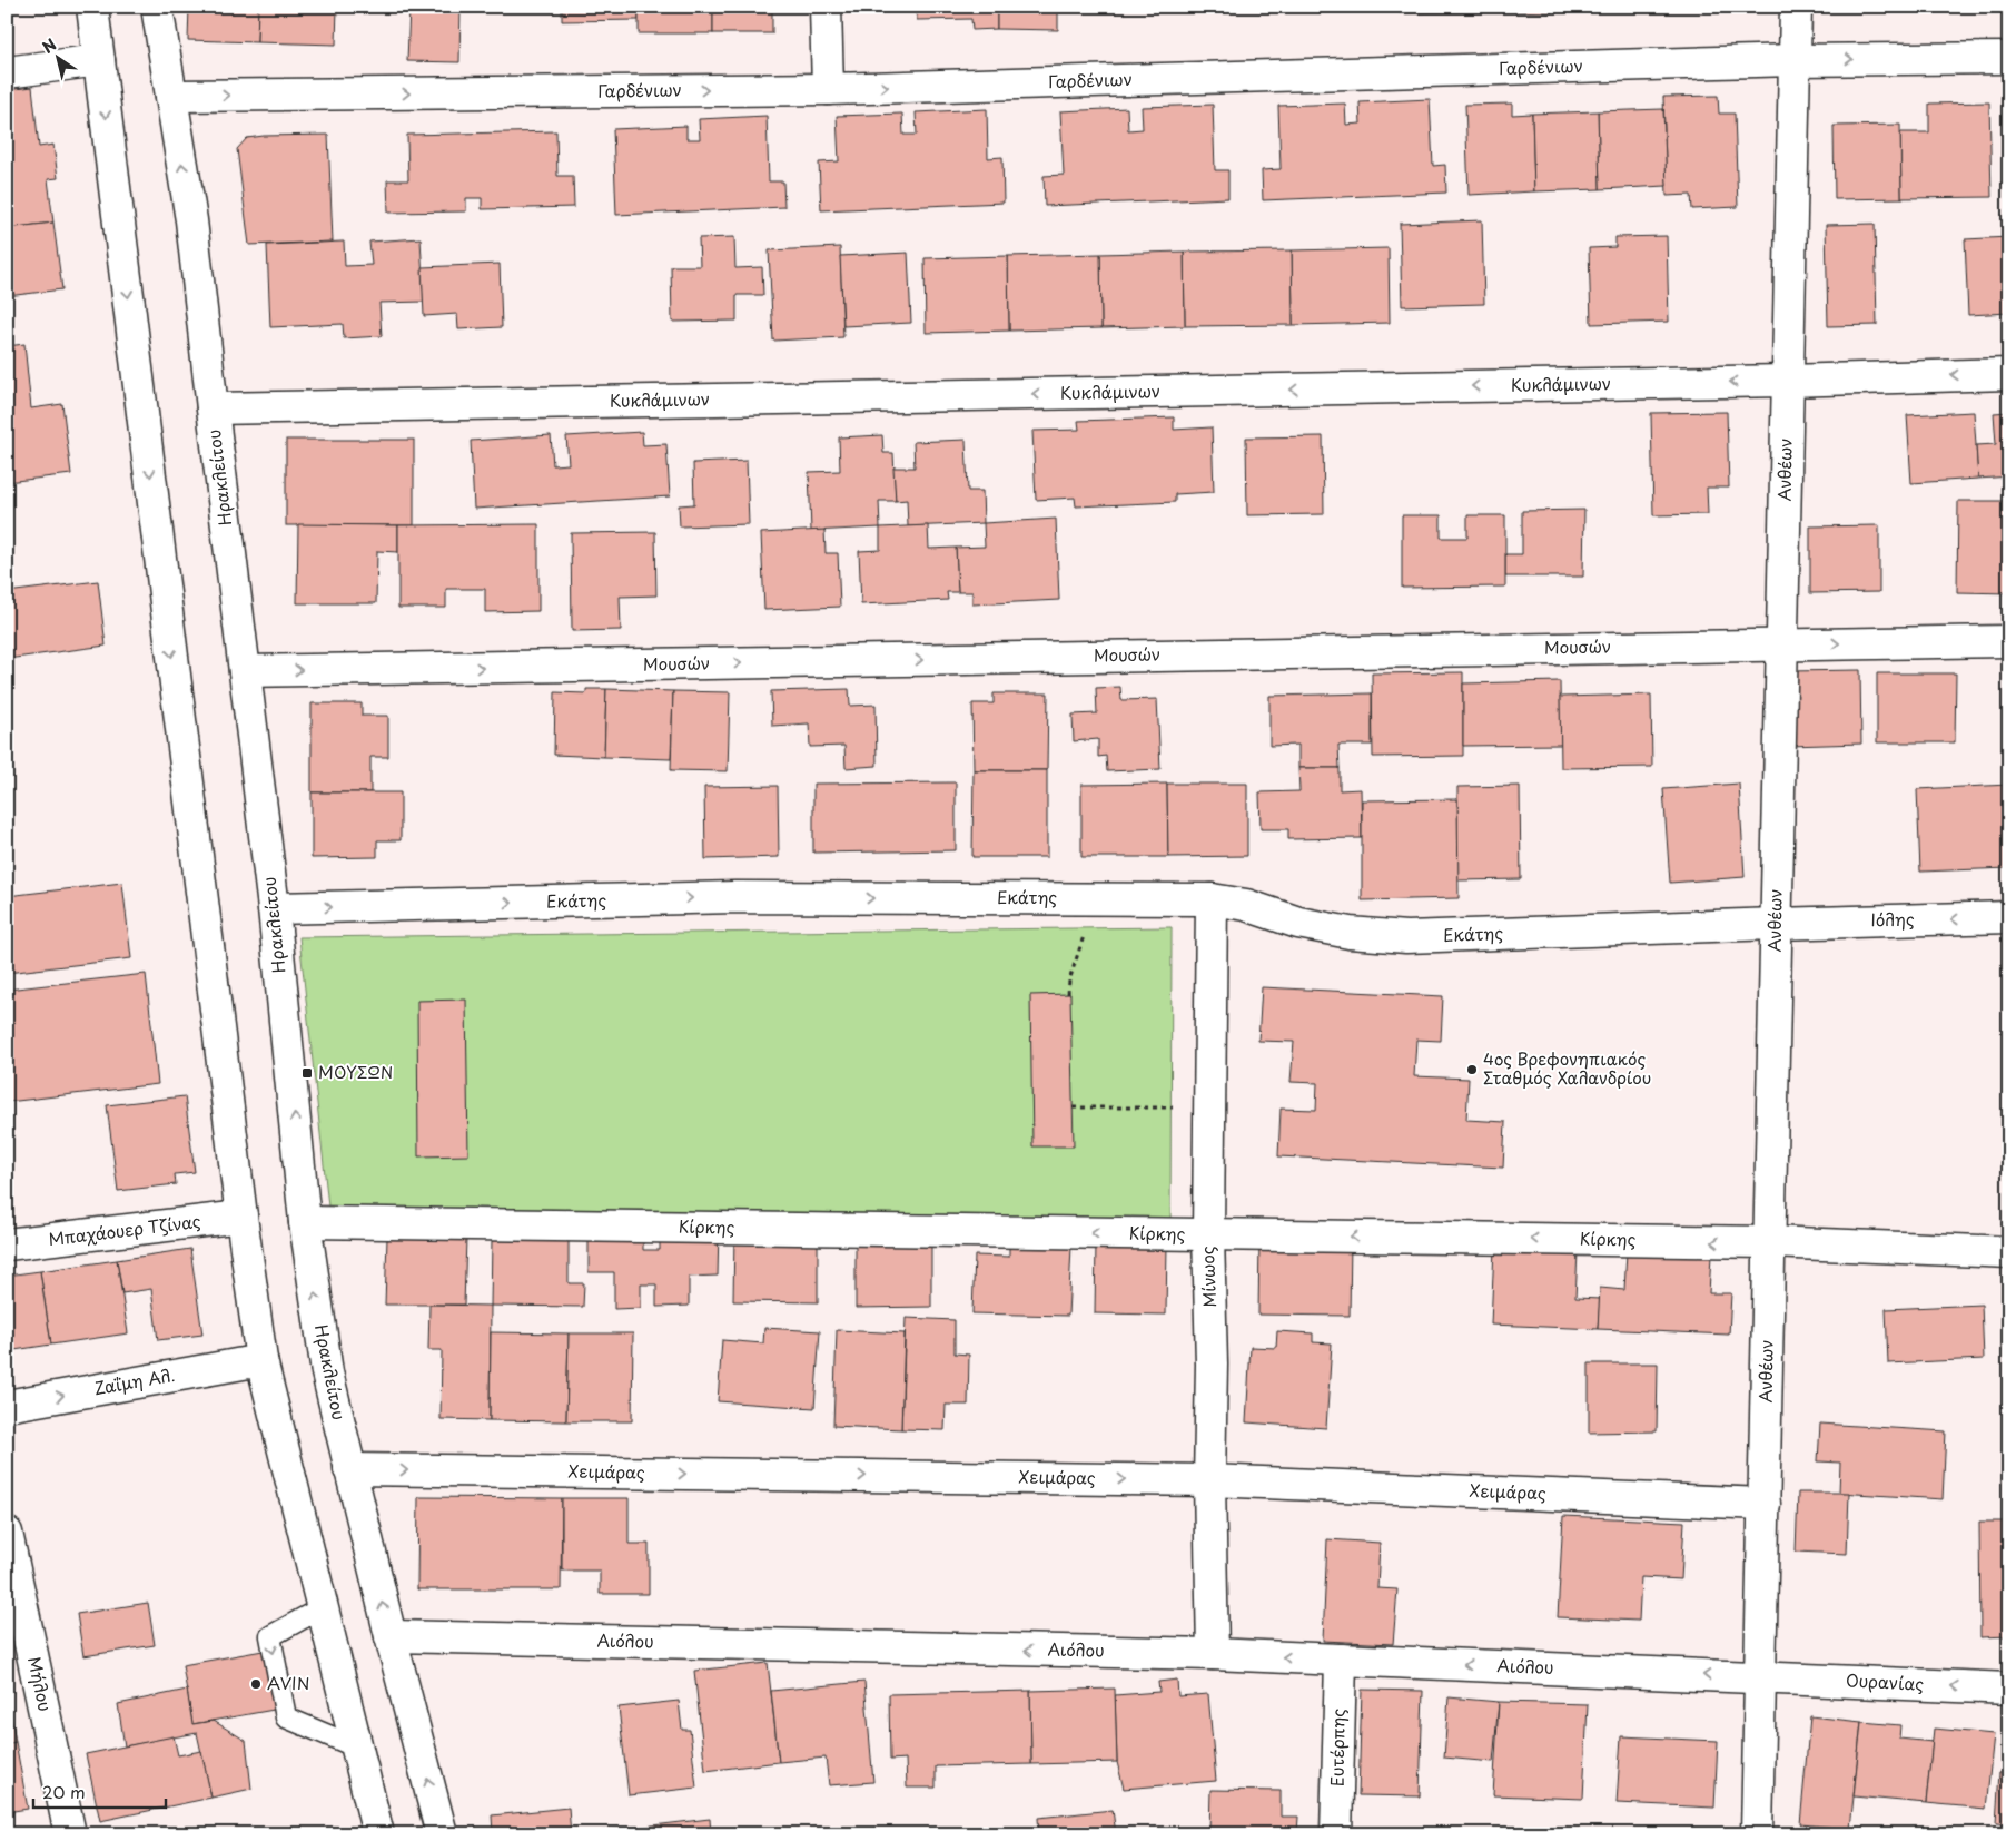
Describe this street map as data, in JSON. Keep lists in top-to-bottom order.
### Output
{
  "streets": {
    "street": [
      "Γαρδένιων",
      "Κυκλάμινων",
      "Ανθέων",
      "Ηρακλείτου",
      "Μουσών",
      "Εκάτης",
      "Ιόλης",
      "Κίρκης",
      "Μπαχάουερ Τζίνας",
      "Μίνωος",
      "Ζαΐμη Αλ.",
      "Χειμάρας",
      "Αιόλου",
      "Ουρανίας",
      "Μήλου",
      "Ευτέρπης"
    ]
  },
  "crossings": [
    ["Γαρδένιων", "Ανθέων"],
    ["Γαρδένιων", "Ηρακλείτου"],
    ["Κυκλάμινων", "Ανθέων"],
    ["Κυκλάμινων", "Ηρακλείτου"],
    ["Ανθέων", "Μουσών"],
    ["Ανθέων", "Εκάτης"],
    ["Ανθέων", "Ιόλης"],
    ["Ανθέων", "Κίρκης"],
    ["Ανθέων", "Χειμάρας"],
    ["Ανθέων", "Αιόλου"],
    ["Ανθέων", "Ουρανίας"],
    ["Ηρακλείτου", "Μουσών"],
    ["Ηρακλείτου", "Εκάτης"],
    ["Ηρακλείτου", "Κίρκης"],
    ["Ηρακλείτου", "Χειμάρας"],
    ["Ηρακλείτου", "Αιόλου"],
    ["Εκάτης", "Ιόλης"],
    ["Εκάτης", "Μίνωος"],
    ["Κίρκης", "Μίνωος"],
    ["Μίνωος", "Χειμάρας"],
    ["Μίνωος", "Αιόλου"],
    ["Αιόλου", "Ουρανίας"],
    ["Αιόλου", "Ευτέρπης"]
  ],
  "one_way": [
    "Γαρδένιων",
    "Κυκλάμινων",
    "Μουσών",
    "Εκάτης",
    "Ιόλης",
    "Κίρκης",
    "Ζαΐμη Αλ.",
    "Χειμάρας",
    "Αιόλου",
    "Ουρανίας"
  ],
  "places": {
    "other": ["4ος Βρεφονηπιακός Σταθμός Χαλανδρίου", "AVIN"],
    "transit": ["ΜΟΥΣΩΝ"]
  },
  "scale_bar": "20 m",
  "north": "top left"
}
